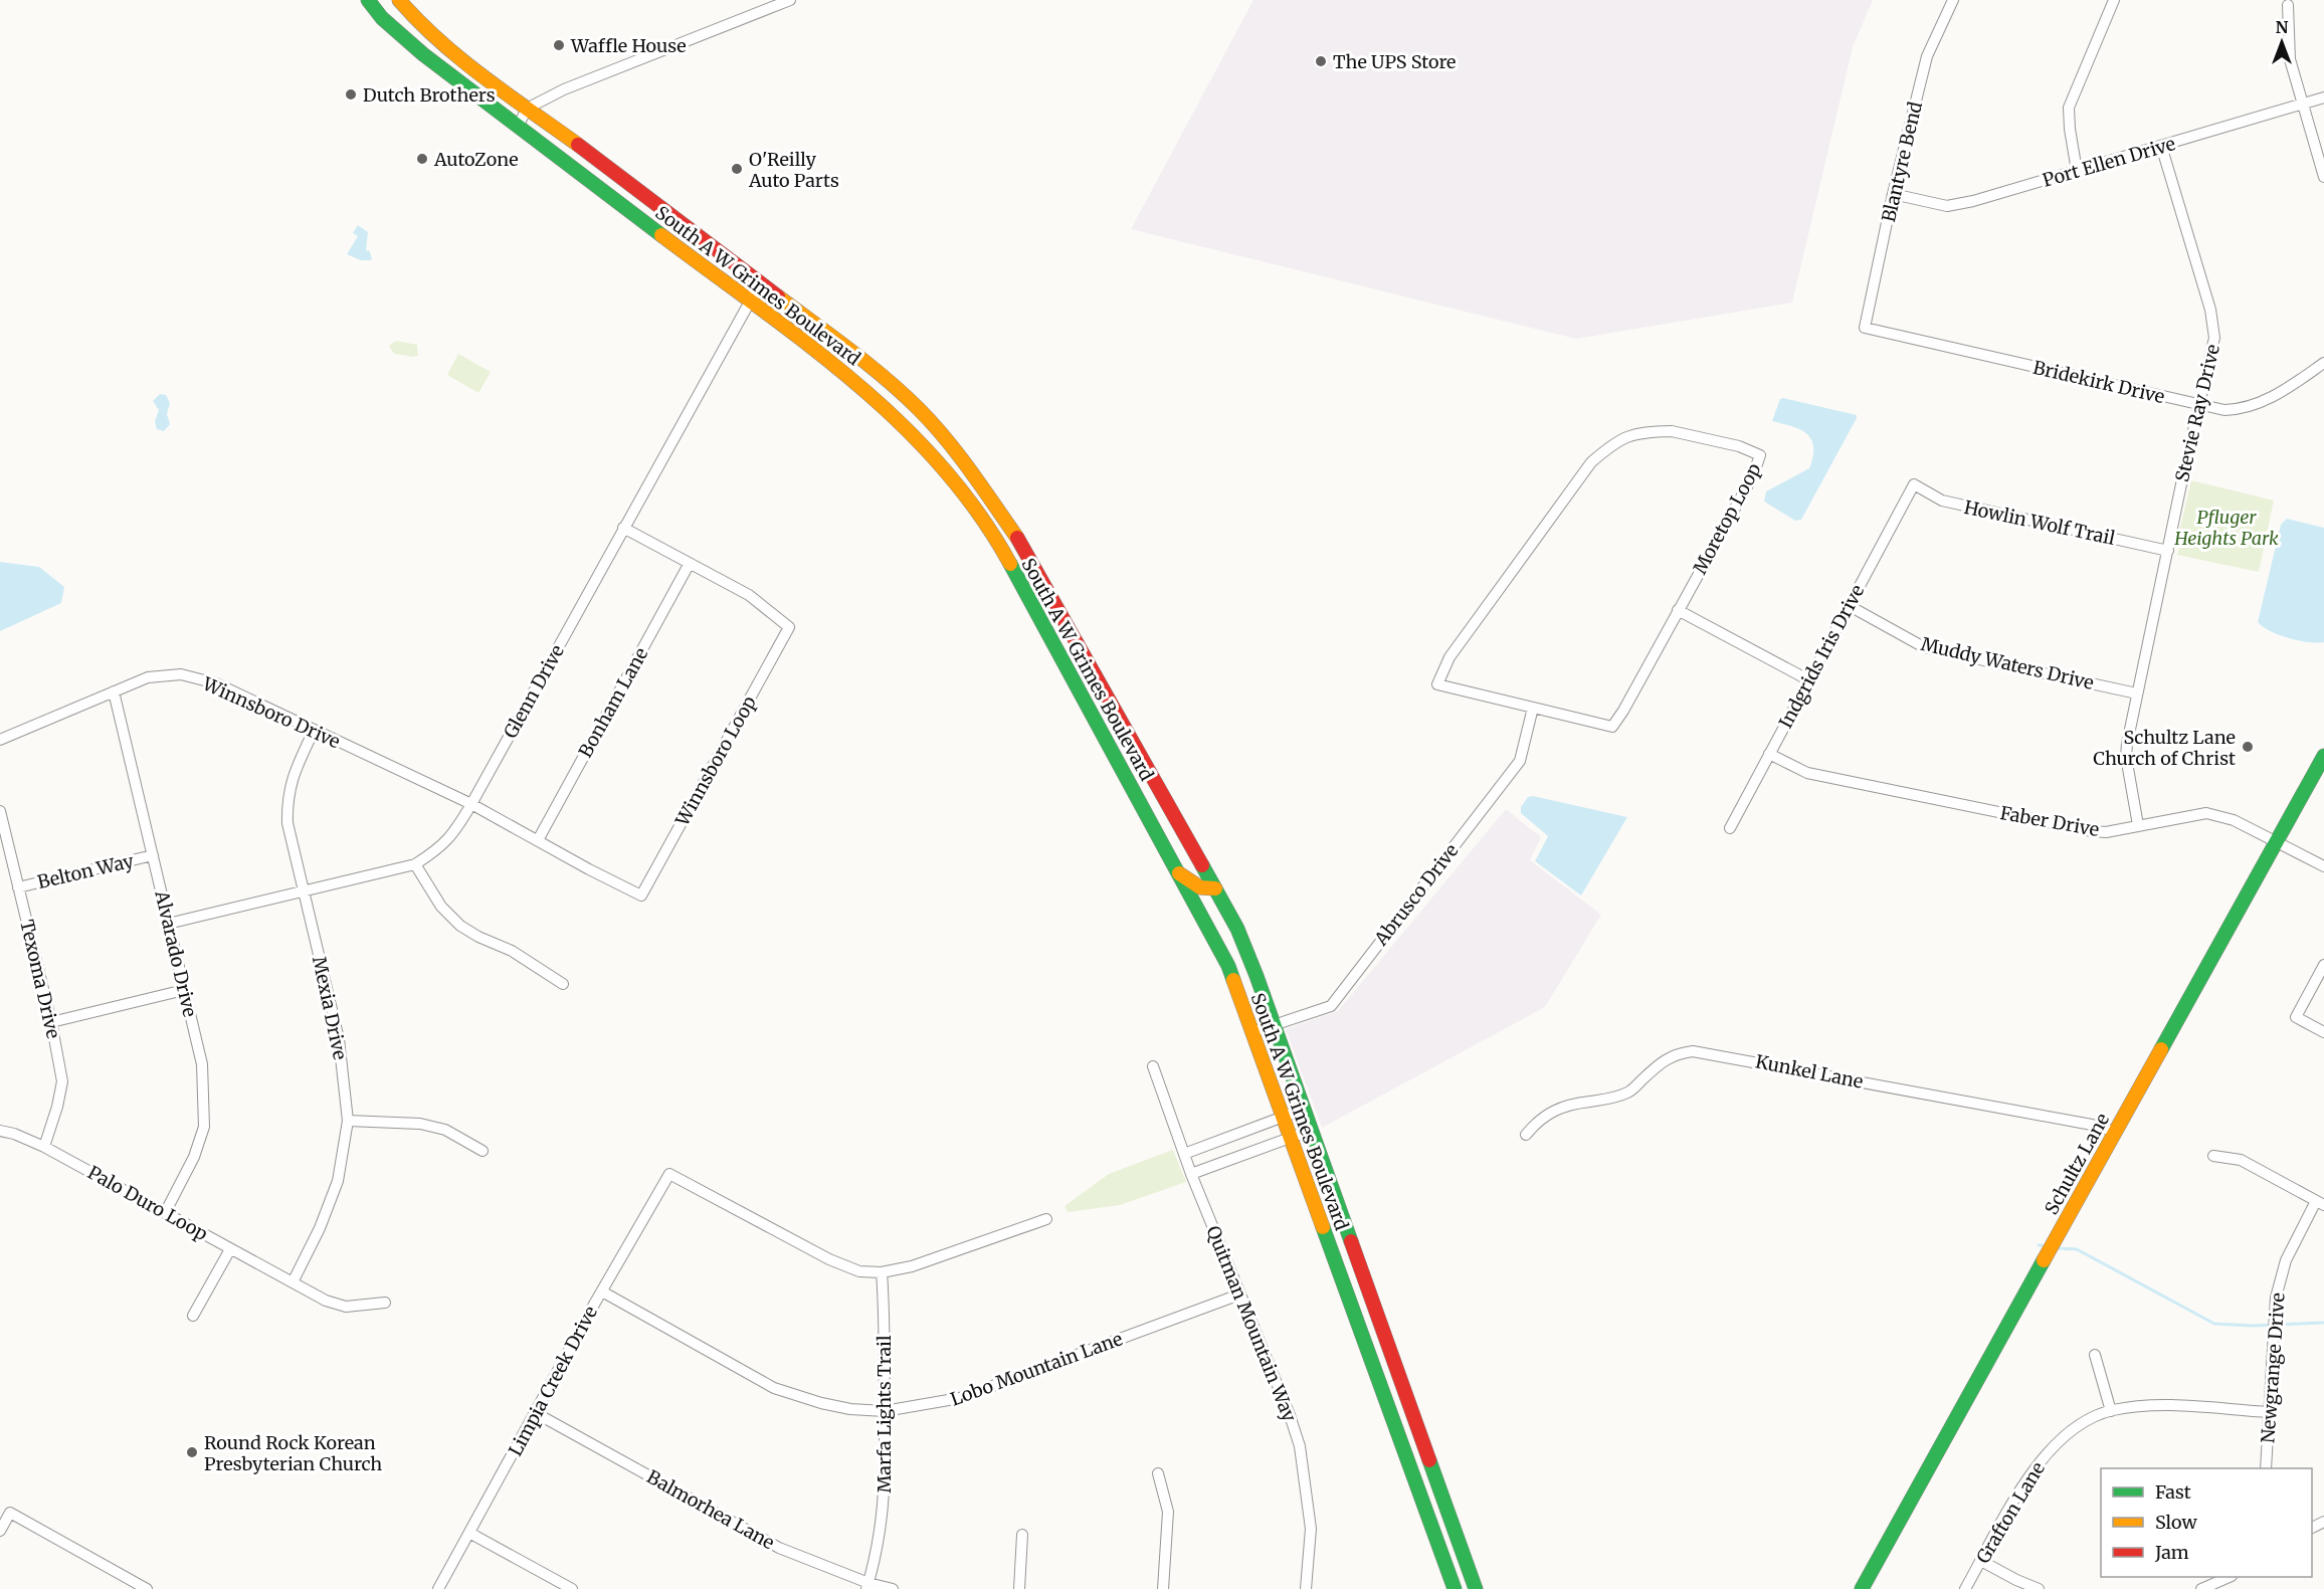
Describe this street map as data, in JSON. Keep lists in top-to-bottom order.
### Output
{
  "streets": {
    "main road": ["South A W Grimes Boulevard", "Schultz Lane"],
    "street": [
      "Blantyre Bend",
      "Port Ellen Drive",
      "Bridekirk Drive",
      "Stevie Ray Drive",
      "Moretop Loop",
      "Howlin Wolf Trail",
      "Indgrids Iris Drive",
      "Muddy Waters Drive",
      "Glenn Drive",
      "Bonham Lane",
      "Winnsboro Drive",
      "Winnsboro Loop",
      "Faber Drive",
      "Belton Way",
      "Abrusco Drive",
      "Alvarado Drive",
      "Texoma Drive",
      "Mexia Drive",
      "Kunkel Lane",
      "Palo Duro Loop",
      "Quitman Mountain Way",
      "Newgrange Drive",
      "Lobo Mountain Lane",
      "Limpia Creek Drive",
      "Marfa Lights Trail",
      "Balmorhea Lane",
      "Grafton Lane"
    ]
  },
  "crossings": [
    ["Blantyre Bend", "Port Ellen Drive"],
    ["Blantyre Bend", "Bridekirk Drive"],
    ["Port Ellen Drive", "Stevie Ray Drive"],
    ["South A W Grimes Boulevard", "Glenn Drive"],
    ["South A W Grimes Boulevard", "Abrusco Drive"],
    ["Bridekirk Drive", "Stevie Ray Drive"],
    ["Stevie Ray Drive", "Howlin Wolf Trail"],
    ["Stevie Ray Drive", "Muddy Waters Drive"],
    ["Stevie Ray Drive", "Faber Drive"],
    ["Moretop Loop", "Abrusco Drive"],
    ["Howlin Wolf Trail", "Indgrids Iris Drive"],
    ["Indgrids Iris Drive", "Muddy Waters Drive"],
    ["Indgrids Iris Drive", "Faber Drive"],
    ["Glenn Drive", "Winnsboro Drive"],
    ["Glenn Drive", "Winnsboro Loop"],
    ["Glenn Drive", "Alvarado Drive"],
    ["Glenn Drive", "Mexia Drive"],
    ["Bonham Lane", "Winnsboro Loop"],
    ["Winnsboro Drive", "Winnsboro Loop"],
    ["Winnsboro Drive", "Alvarado Drive"],
    ["Winnsboro Drive", "Mexia Drive"],
    ["Faber Drive", "Schultz Lane"],
    ["Belton Way", "Alvarado Drive"],
    ["Belton Way", "Texoma Drive"],
    ["Alvarado Drive", "Palo Duro Loop"],
    ["Texoma Drive", "Palo Duro Loop"],
    ["Mexia Drive", "Palo Duro Loop"],
    ["Kunkel Lane", "Schultz Lane"],
    ["Quitman Mountain Way", "Lobo Mountain Lane"],
    ["Newgrange Drive", "Grafton Lane"],
    ["Lobo Mountain Lane", "Limpia Creek Drive"],
    ["Lobo Mountain Lane", "Marfa Lights Trail"],
    ["Limpia Creek Drive", "Marfa Lights Trail"],
    ["Limpia Creek Drive", "Balmorhea Lane"],
    ["Marfa Lights Trail", "Balmorhea Lane"]
  ],
  "parks": ["Pfluger Heights Park"],
  "places": [
    "Waffle House",
    "The UPS Store",
    "Dutch Brothers",
    "AutoZone",
    "O'Reilly Auto Parts",
    "Schultz Lane Church of Christ",
    "Round Rock Korean Presbyterian Church"
  ],
  "legend": ["Fast", "Slow", "Jam"],
  "north": "top"
}
